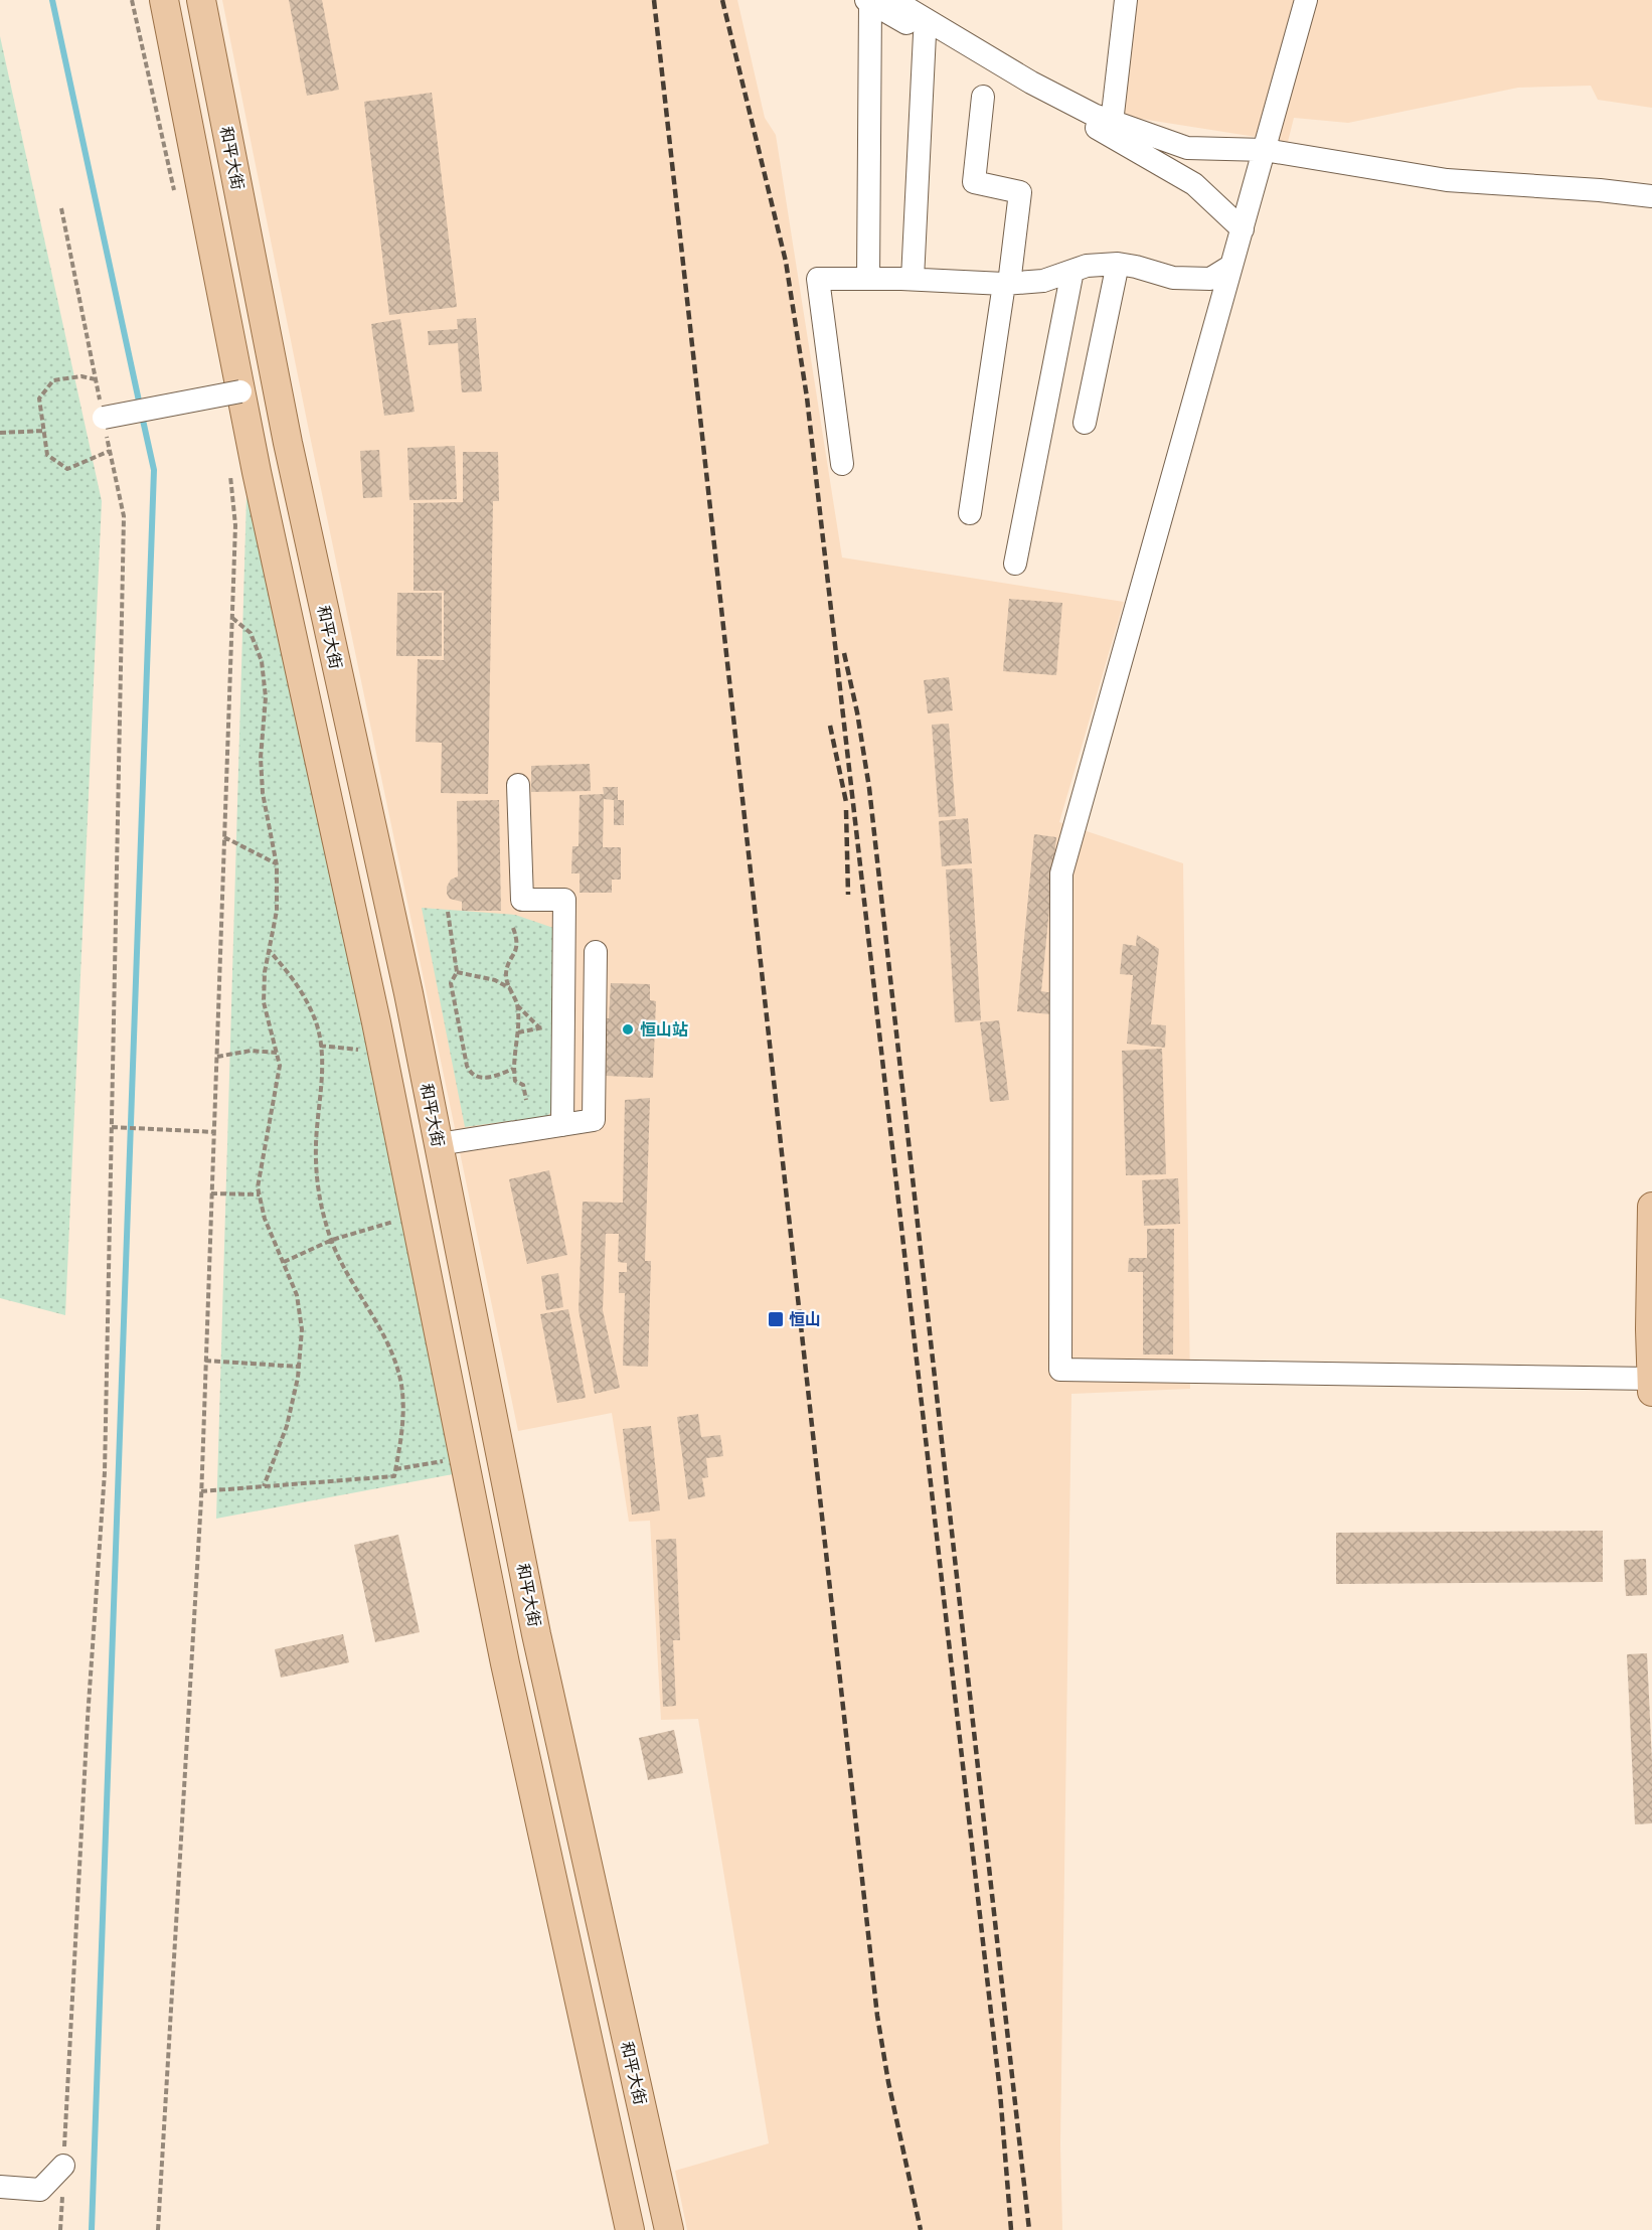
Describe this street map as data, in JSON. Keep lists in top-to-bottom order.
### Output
{
  "streets": {
    "main road": ["和平大街"]
  },
  "places": {
    "other": ["恒山站"],
    "transit": ["恒山"]
  }
}
